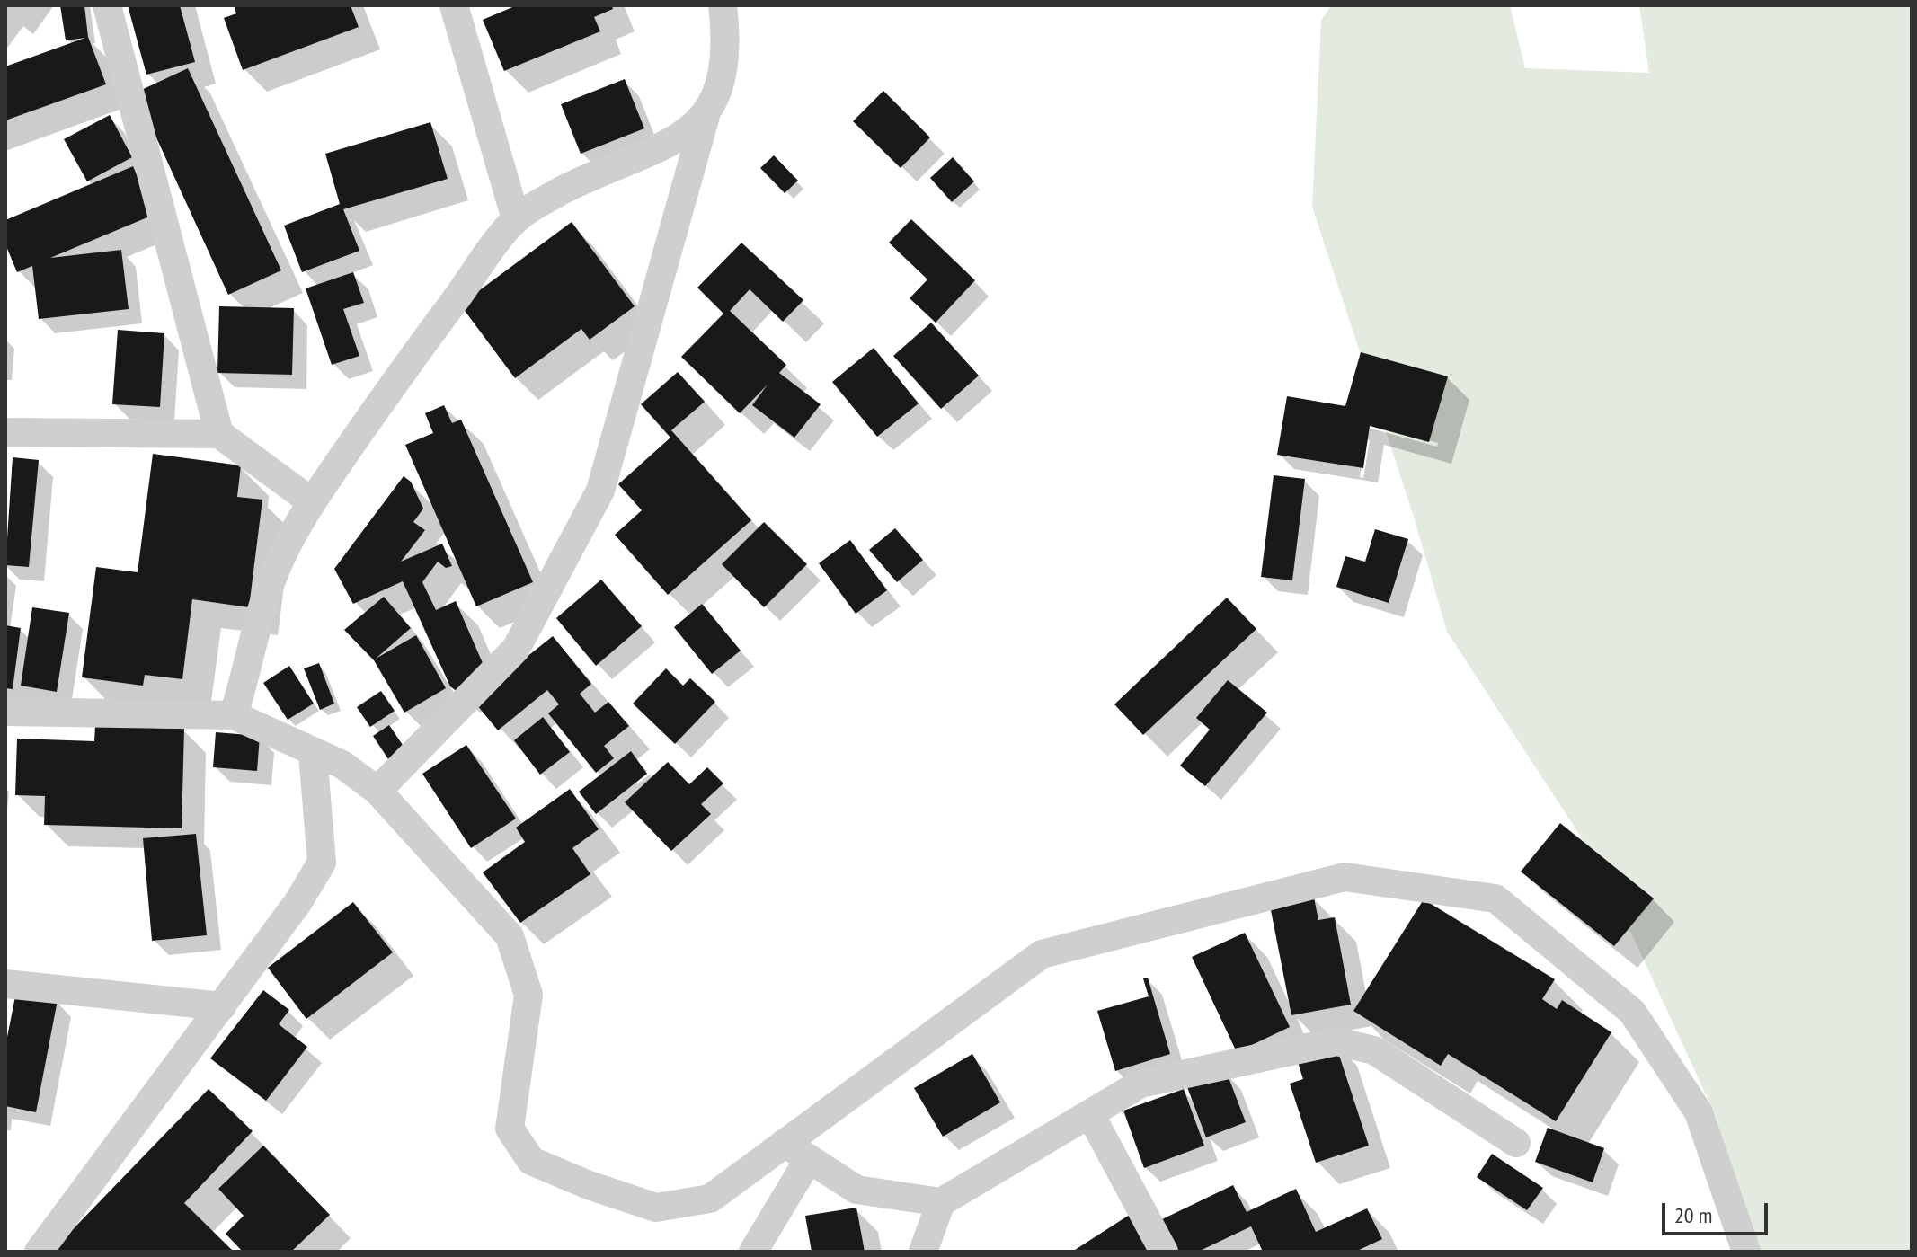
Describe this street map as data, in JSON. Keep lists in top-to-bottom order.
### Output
{
  "scale_bar": "20 m"
}
